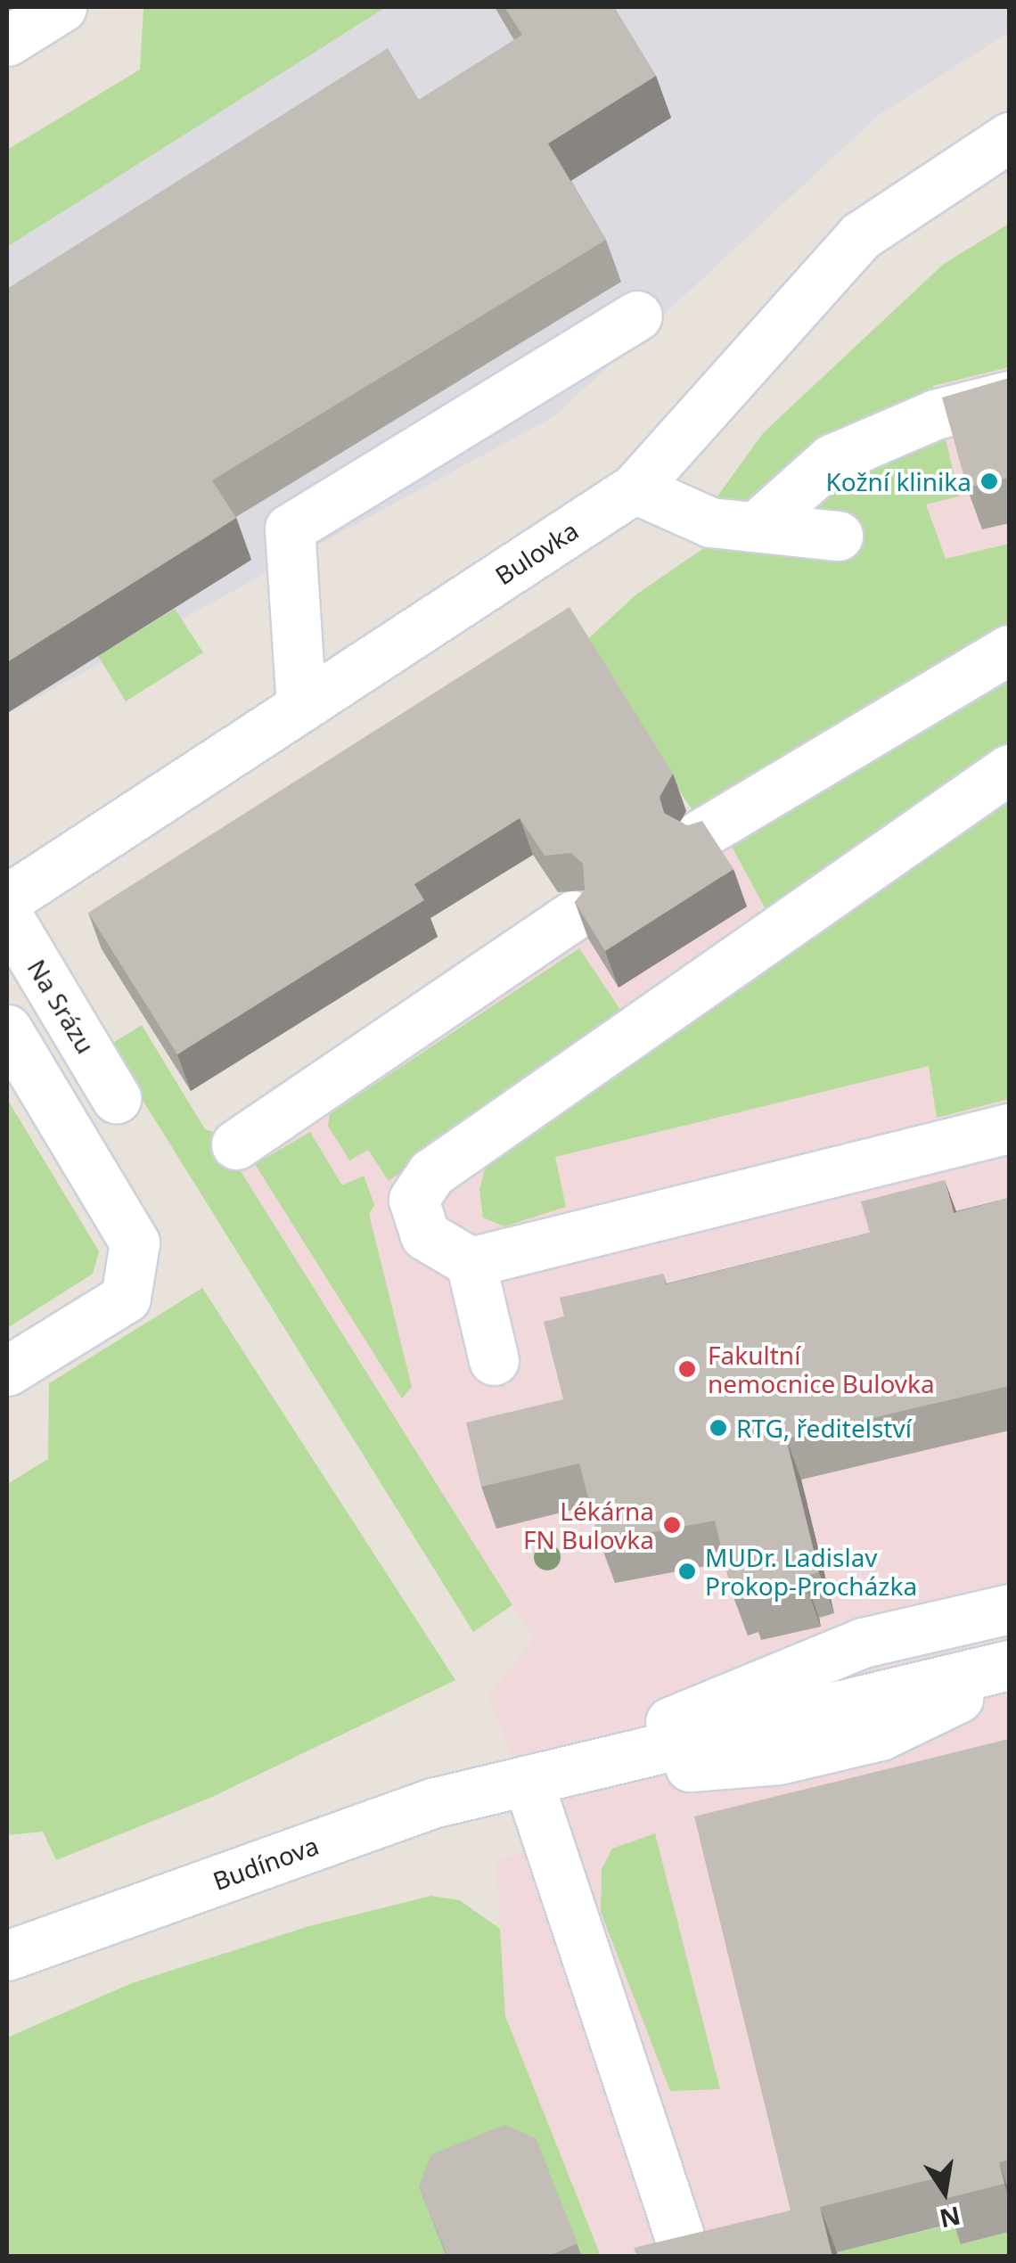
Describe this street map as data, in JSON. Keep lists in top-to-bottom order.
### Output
{
  "streets": {
    "street": ["Bulovka", "Na Srázu", "Budínova"]
  },
  "places": [
    "Kožní klinika",
    "Fakultní nemocnice Bulovka",
    "RTG, ředitelství",
    "Lékárna FN Bulovka",
    "MUDr. Ladislav Prokop-Procházka"
  ],
  "north": "bottom"
}
